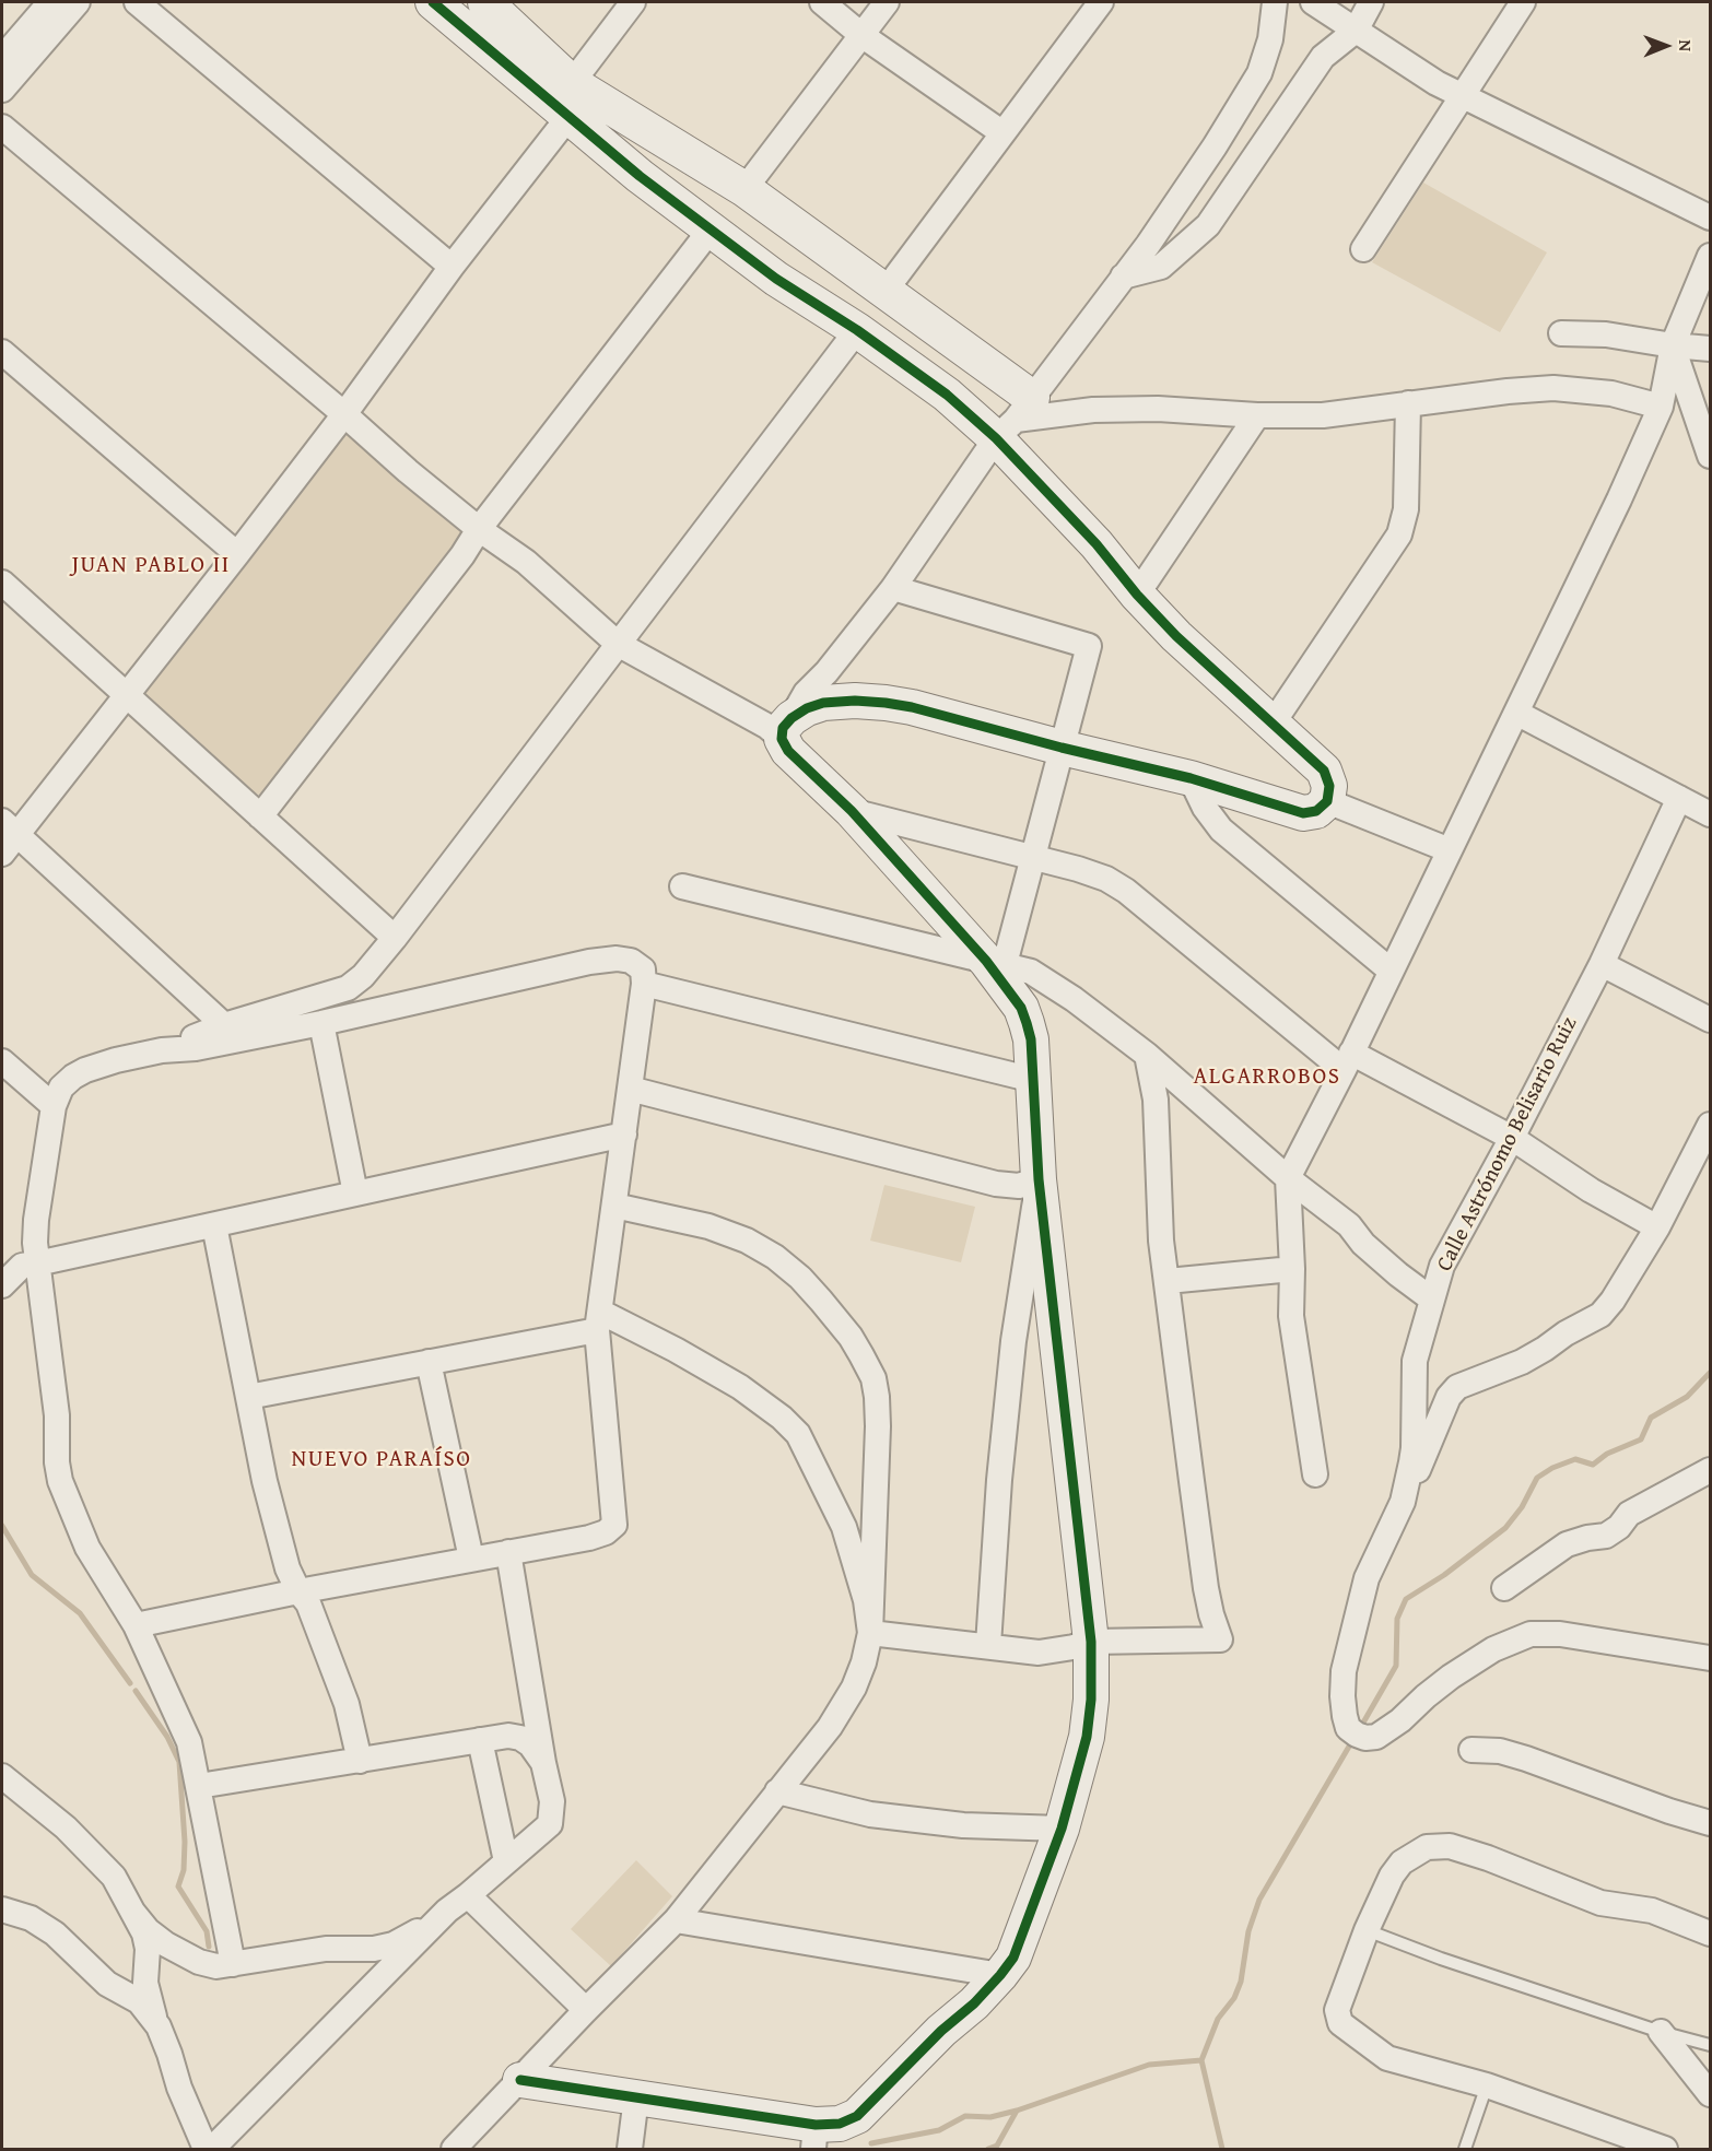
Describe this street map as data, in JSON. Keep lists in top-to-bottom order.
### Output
{
  "streets": {
    "street": ["Calle Astrónomo Belisario Ruiz"]
  },
  "districts": ["JUAN PABLO II", "ALGARROBOS", "NUEVO PARAÍSO"],
  "north": "right"
}
